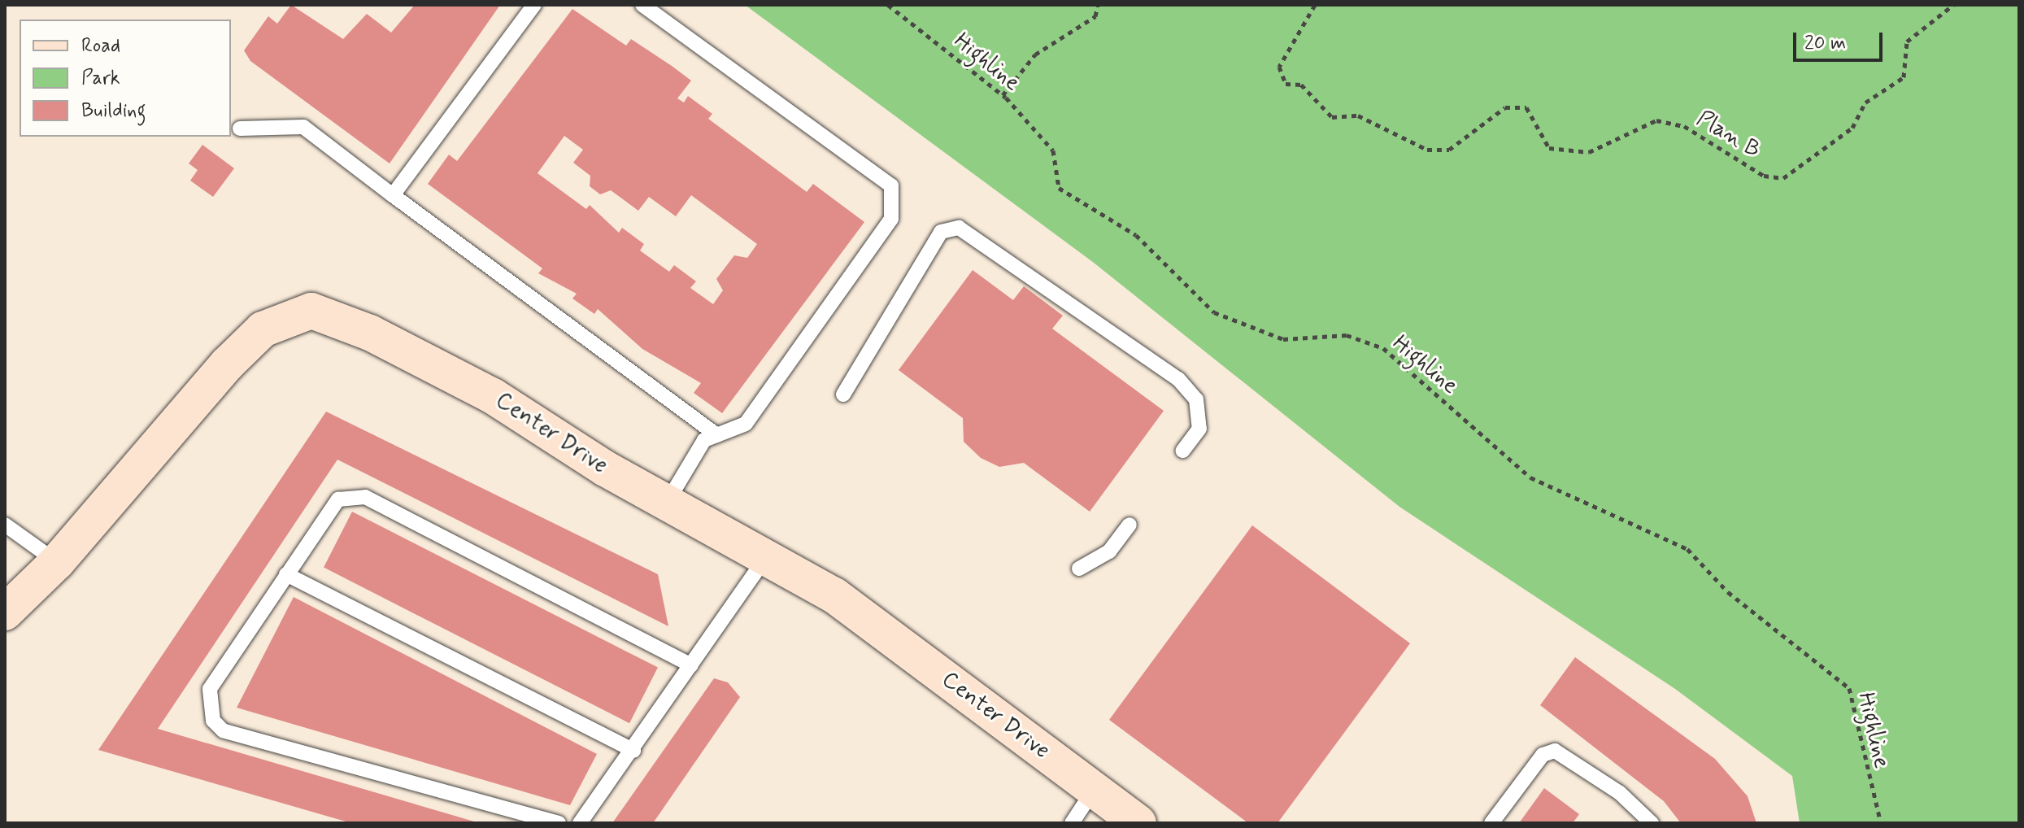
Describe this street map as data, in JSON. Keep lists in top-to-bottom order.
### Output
{
  "streets": {
    "street": ["Center Drive"],
    "path": ["Highline", "Plan B"]
  },
  "legend": ["Road", "Park", "Building"],
  "scale_bar": "20 m"
}
